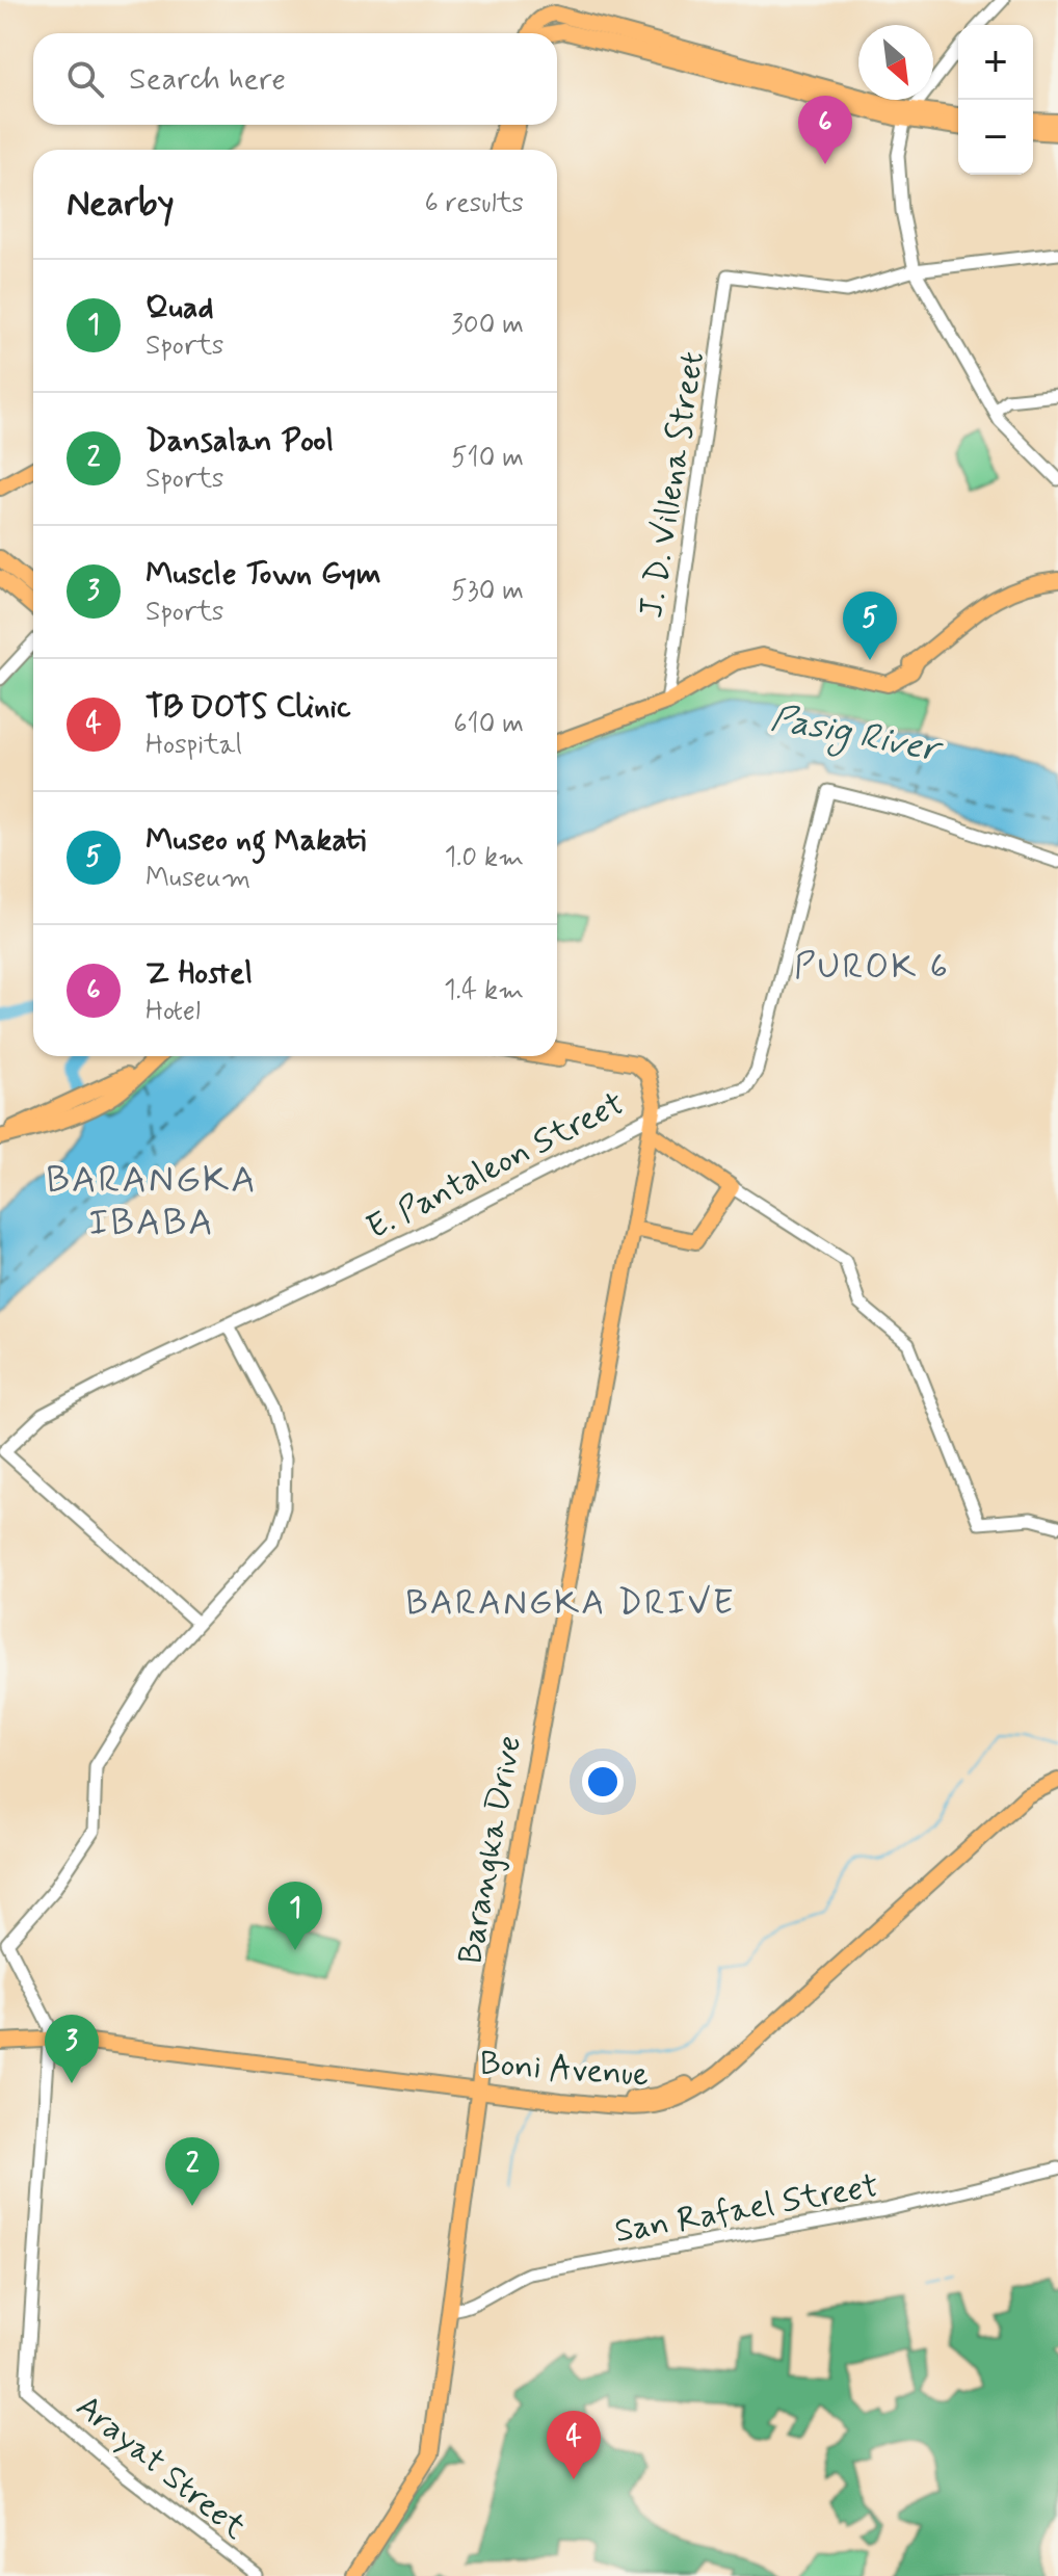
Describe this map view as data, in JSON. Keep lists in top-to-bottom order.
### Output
{
  "streets": {
    "main road": ["Barangka Drive", "Boni Avenue"],
    "street": [
      "J. D. Villena Street",
      "E. Pantaleon Street",
      "San Rafael Street",
      "Arayat Street"
    ]
  },
  "crossings": [
    ["E. Pantaleon Street", "Barangka Drive"],
    ["Barangka Drive", "Boni Avenue"],
    ["Barangka Drive", "San Rafael Street"],
    ["Boni Avenue", "Arayat Street"]
  ],
  "districts": ["PUROK 6", "BARANGKA IBABA", "BARANGKA DRIVE"],
  "water": ["Pasig River"],
  "north": "bottom right",
  "page": {
    "map_buttons": ["+", "−"],
    "search": "Search here",
    "pins": [
      "6",
      "5",
      "1",
      "3",
      "2",
      "4"
    ],
    "heading": ["Nearby", "6 results"],
    "list": [
      {
        "mark": "1",
        "name": "Quad",
        "note": "Sports",
        "value": "300 m"
      },
      {
        "mark": "2",
        "name": "Dansalan Pool",
        "note": "Sports",
        "value": "510 m"
      },
      {
        "mark": "3",
        "name": "Muscle Town Gym",
        "note": "Sports",
        "value": "530 m"
      },
      {
        "mark": "4",
        "name": "TB DOTS Clinic",
        "note": "Hospital",
        "value": "610 m"
      },
      {
        "mark": "5",
        "name": "Museo ng Makati",
        "note": "Museum",
        "value": "1.0 km"
      },
      {
        "mark": "6",
        "name": "Z Hostel",
        "note": "Hotel",
        "value": "1.4 km"
      }
    ]
  }
}
